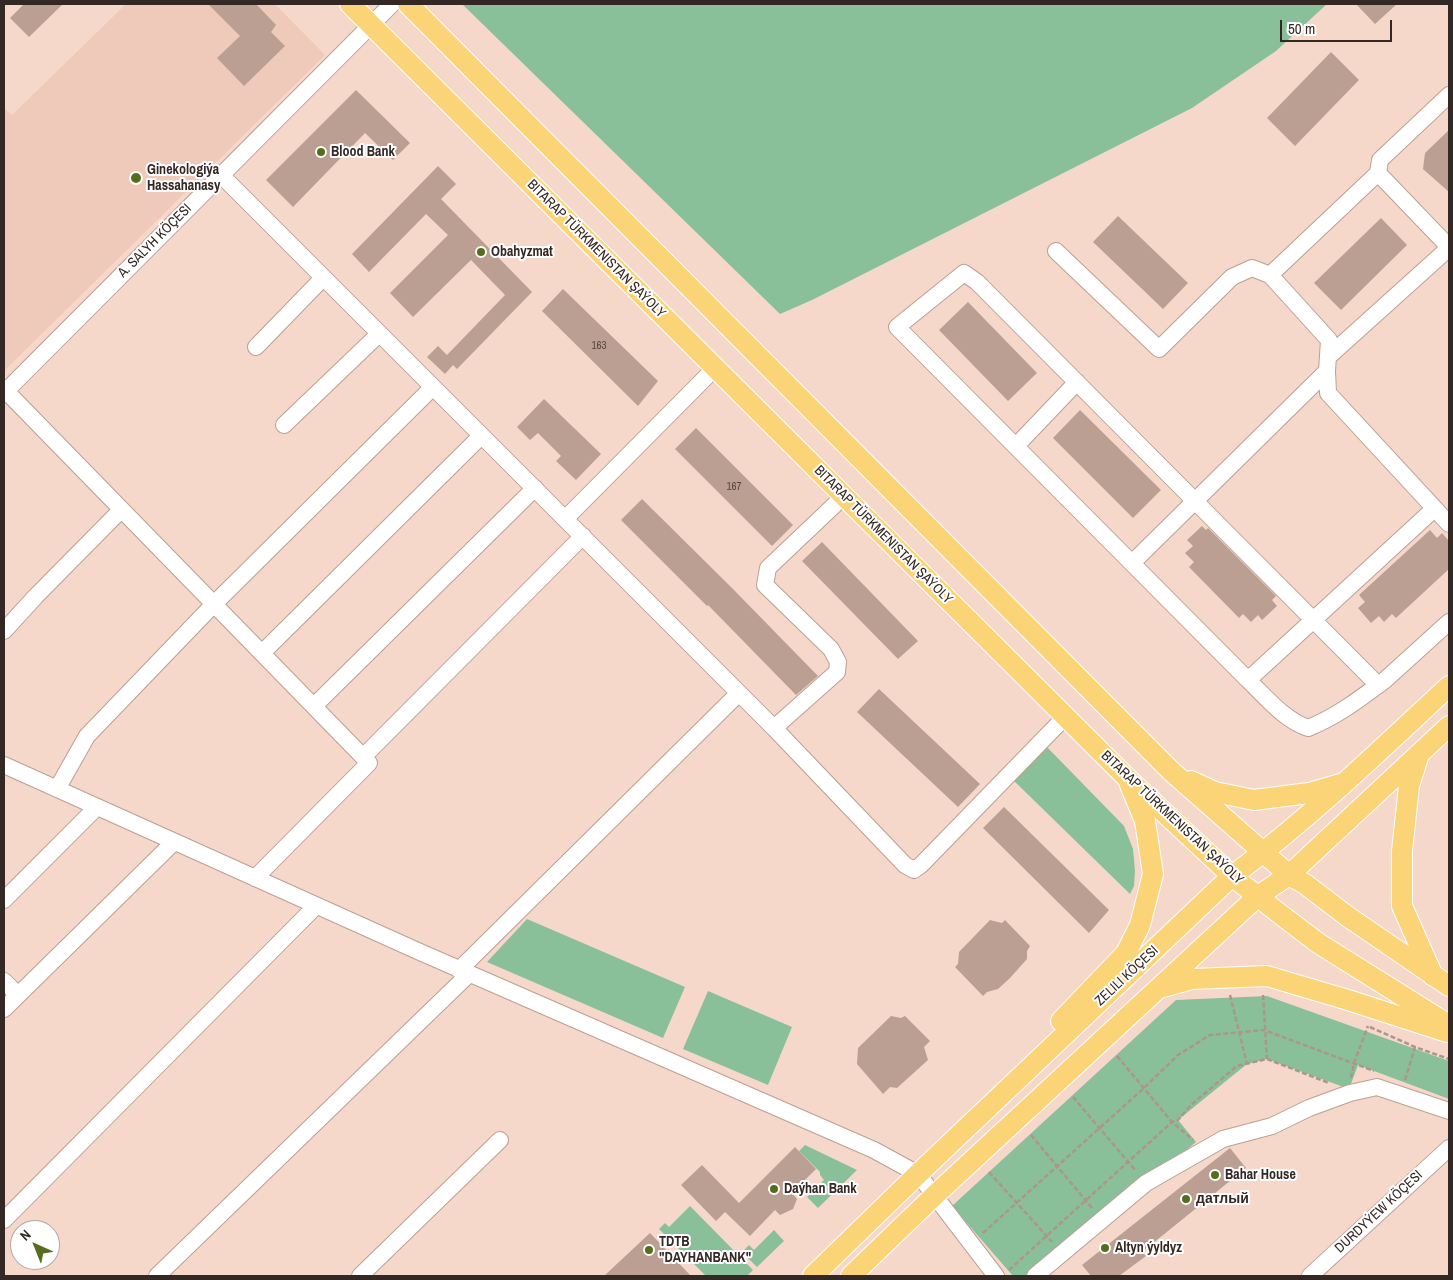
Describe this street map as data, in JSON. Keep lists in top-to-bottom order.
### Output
{
  "streets": {
    "main road": ["BITARAP TÜRKMENISTAN ŞAÝOLY", "ZELILI KÖÇESI"],
    "street": ["A. SALYH KÖÇESI", "DURDYÝEW KÖÇESI"]
  },
  "crossings": [
    ["A. SALYH KÖÇESI", "BITARAP TÜRKMENISTAN ŞAÝOLY"],
    ["BITARAP TÜRKMENISTAN ŞAÝOLY", "ZELILI KÖÇESI"]
  ],
  "places": [
    "Blood Bank",
    "Ginekologiýa Hassahanasy",
    "Obahyzmat",
    "Bahar House",
    "Daýhan Bank",
    "датлый",
    "Altyn ýyldyz",
    "TDTB \"DAYHANBANK\""
  ],
  "house_numbers": ["163", "167"],
  "scale_bar": "50 m",
  "north": "top left"
}
